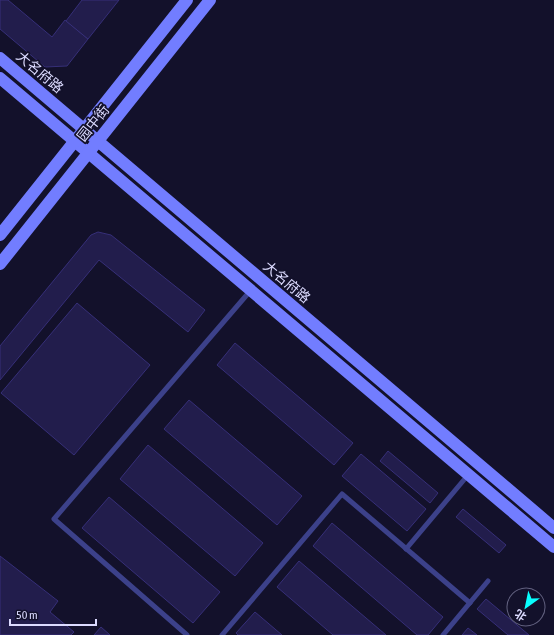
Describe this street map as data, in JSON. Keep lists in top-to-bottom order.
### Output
{
  "streets": {
    "street": ["大名府路", "园中街"]
  },
  "crossings": [
    ["大名府路", "园中街"]
  ],
  "scale_bar": "50 m",
  "north": "bottom left"
}
